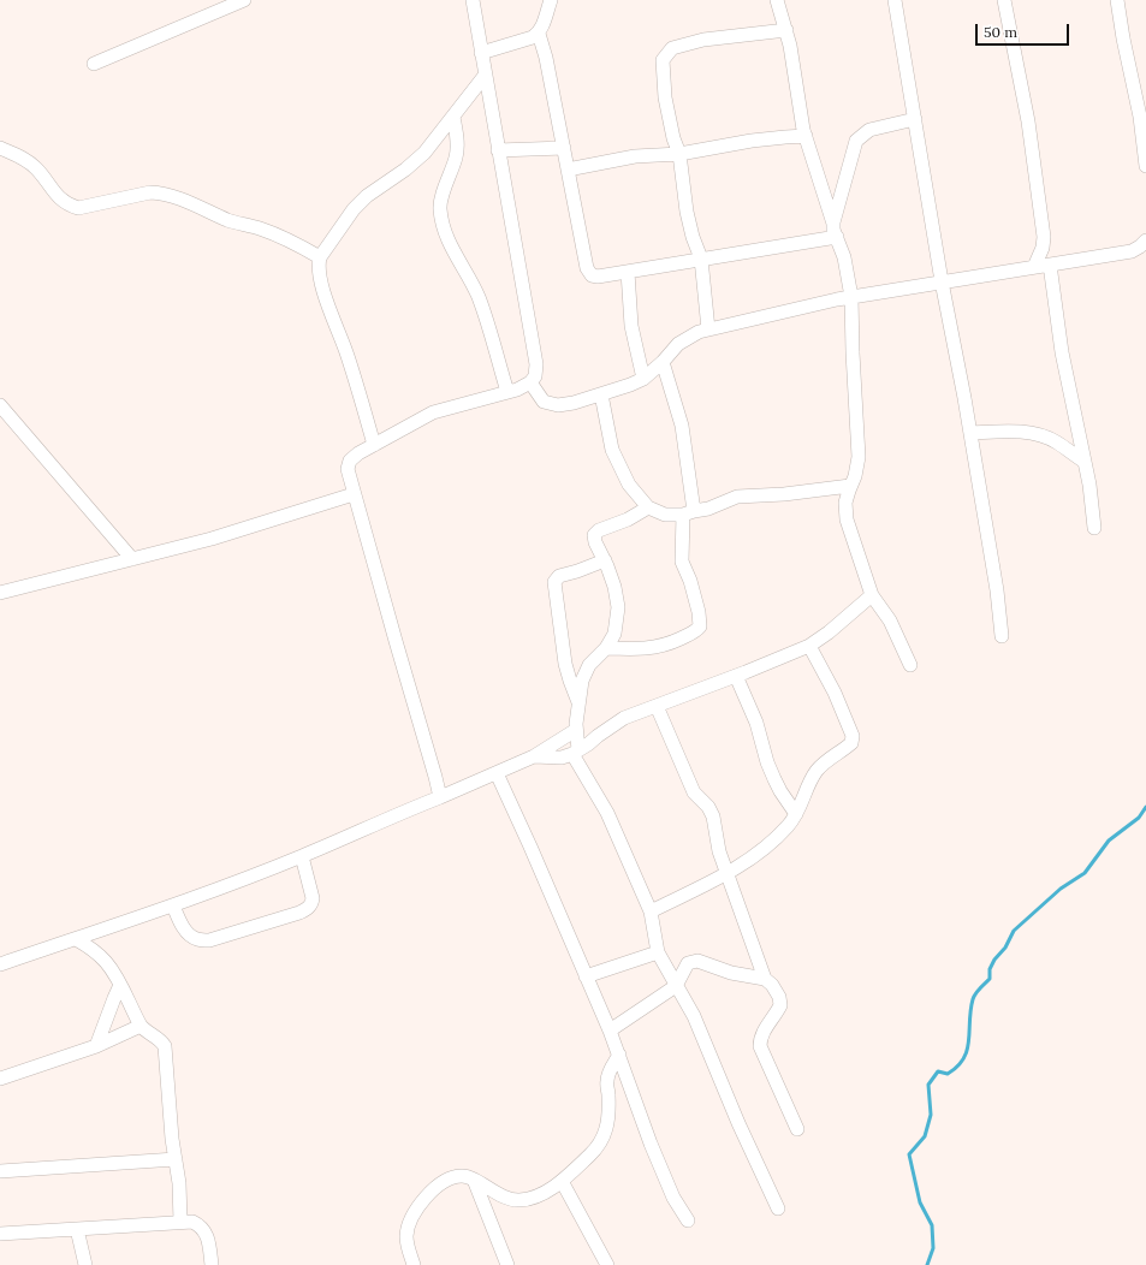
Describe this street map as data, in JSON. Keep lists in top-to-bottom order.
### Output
{
  "scale_bar": "50 m"
}
